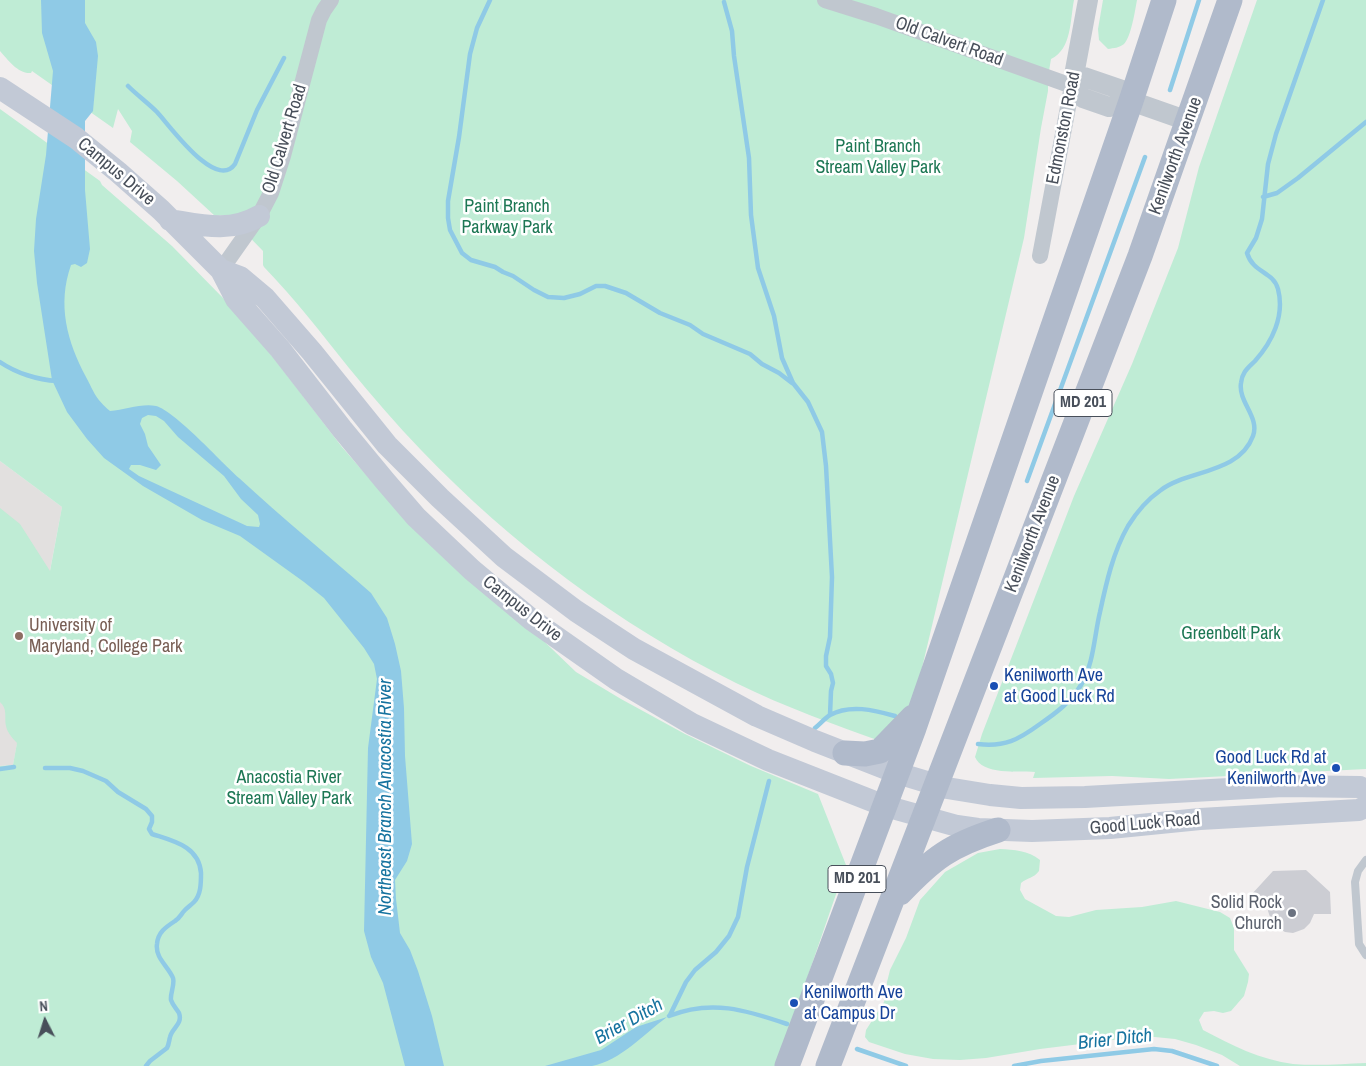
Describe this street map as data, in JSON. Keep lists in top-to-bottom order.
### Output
{
  "streets": {
    "main road": [
      "Kenilworth Avenue",
      "Campus Drive",
      "MD 201",
      "Good Luck Road"
    ],
    "street": ["Old Calvert Road", "Edmonston Road"]
  },
  "crossings": [
    ["Old Calvert Road", "Edmonston Road"],
    ["Old Calvert Road", "Campus Drive"],
    ["Old Calvert Road", "MD 201"],
    ["Kenilworth Avenue", "Campus Drive"],
    ["Kenilworth Avenue", "Good Luck Road"],
    ["Campus Drive", "MD 201"],
    ["Campus Drive", "Good Luck Road"]
  ],
  "water": ["Northeast Branch Anacostia River", "Brier Ditch"],
  "parks": [
    "Paint Branch Stream Valley Park",
    "Paint Branch Parkway Park",
    "Greenbelt Park",
    "Anacostia River Stream Valley Park"
  ],
  "places": [
    "University of Maryland, College Park",
    "Kenilworth Ave at Good Luck Rd",
    "Good Luck Rd at Kenilworth Ave",
    "Solid Rock Church",
    "Kenilworth Ave at Campus Dr"
  ],
  "north": "top"
}
